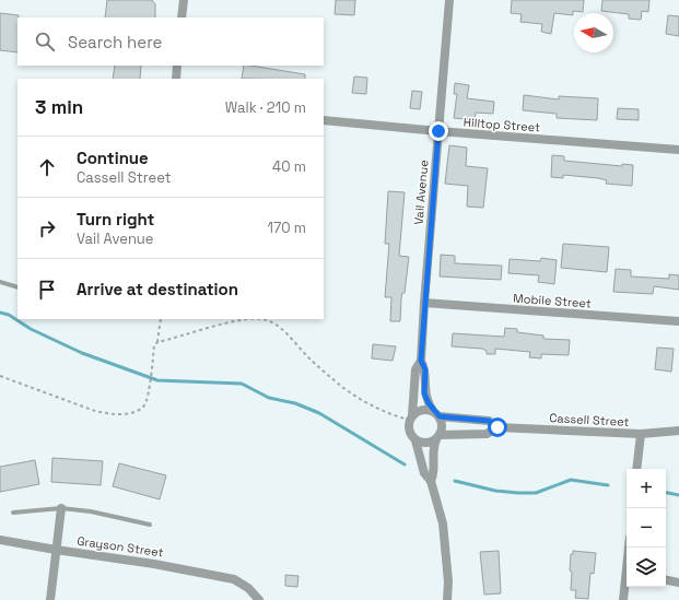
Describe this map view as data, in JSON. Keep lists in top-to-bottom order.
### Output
{
  "streets": {
    "street": [
      "Hilltop Street",
      "Vail Avenue",
      "Mobile Street",
      "Cassell Street",
      "Grayson Street"
    ]
  },
  "crossings": [
    ["Hilltop Street", "Vail Avenue"],
    ["Vail Avenue", "Mobile Street"],
    ["Vail Avenue", "Cassell Street"]
  ],
  "north": "left",
  "page": {
    "search": "Search here",
    "heading": ["3 min", "Walk · 210 m"],
    "list": [
      ["Continue", "Cassell Street", "40 m"],
      ["Turn right", "Vail Avenue", "170 m"],
      "Arrive at destination"
    ],
    "map_buttons": ["+", "−"]
  }
}
